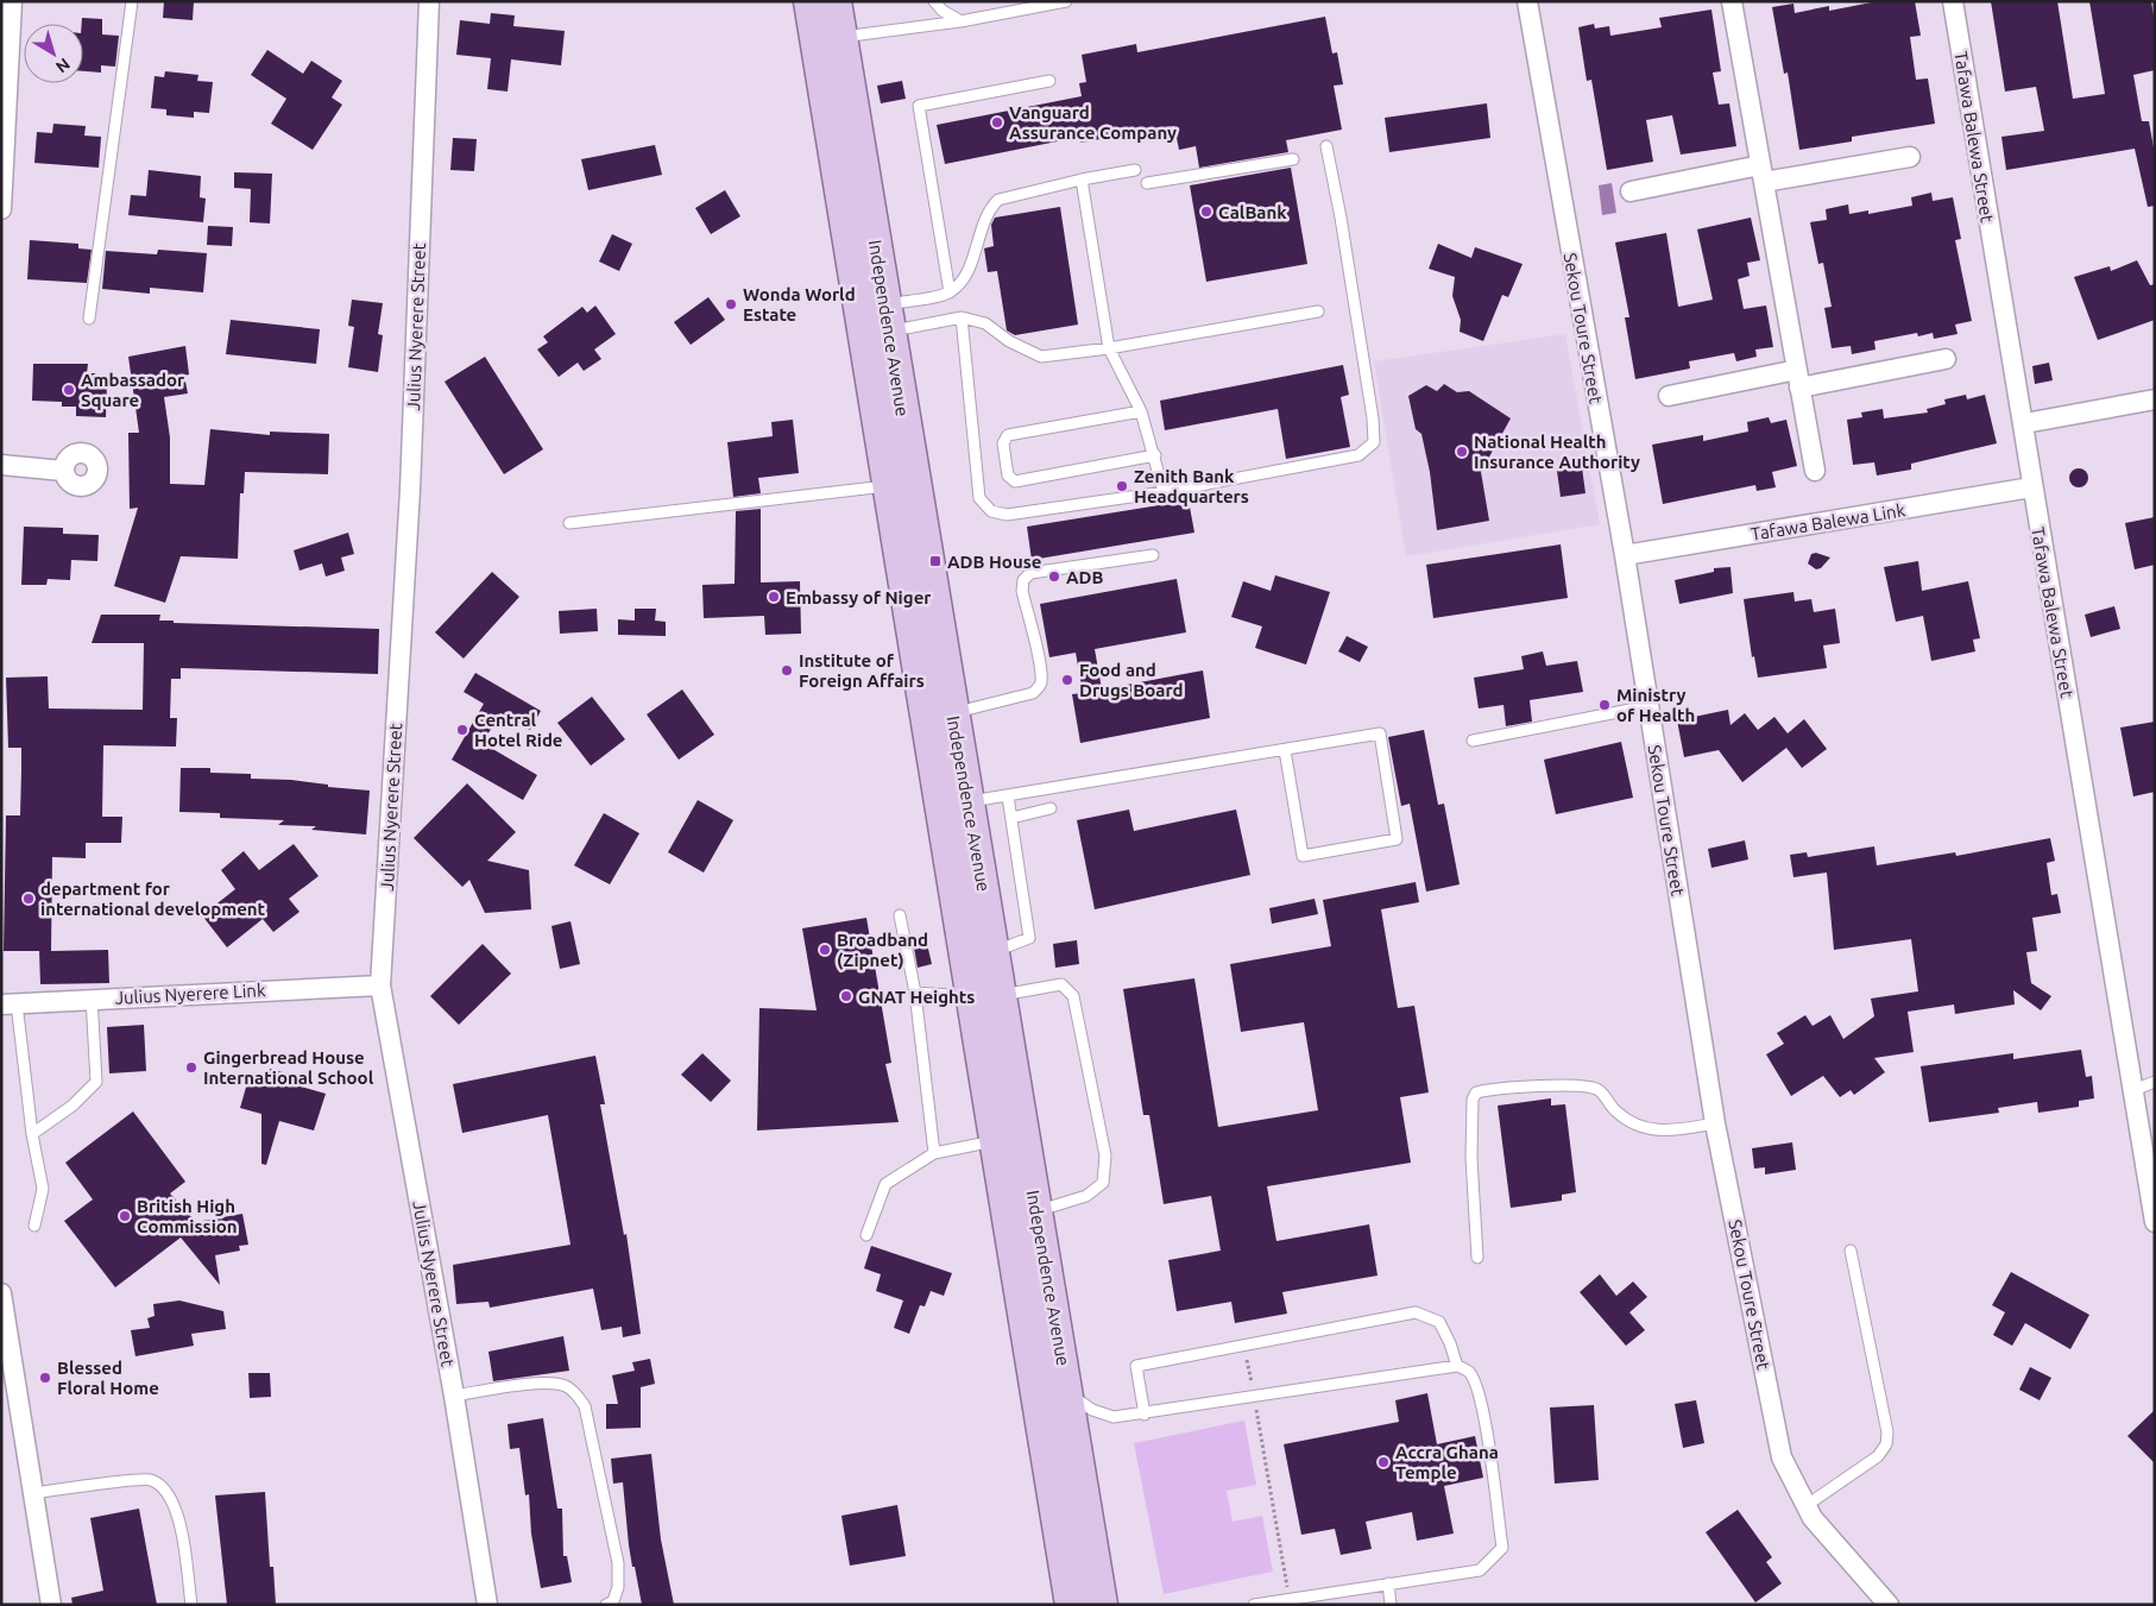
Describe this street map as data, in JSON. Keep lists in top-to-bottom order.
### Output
{
  "streets": {
    "main road": ["Independence Avenue"],
    "street": [
      "Tafawa Balewa Street",
      "Julius Nyerere Street",
      "Sekou Toure Street",
      "Tafawa Balewa Link",
      "Julius Nyerere Link"
    ]
  },
  "crossings": [
    ["Tafawa Balewa Street", "Tafawa Balewa Link"],
    ["Julius Nyerere Street", "Julius Nyerere Link"],
    ["Sekou Toure Street", "Tafawa Balewa Link"]
  ],
  "places": {
    "other": [
      "Vanguard Assurance Company",
      "CalBank",
      "Wonda World Estate",
      "Ambassador Square",
      "National Health Insurance Authority",
      "Zenith Bank Headquarters",
      "ADB",
      "Embassy of Niger",
      "Institute of Foreign Affairs",
      "Food and Drugs Board",
      "Ministry of Health",
      "Central Hotel Ride",
      "department for international development",
      "Broadband (Zipnet)",
      "GNAT Heights",
      "Gingerbread House International School",
      "British High Commission",
      "Blessed Floral Home",
      "Accra Ghana Temple"
    ],
    "transit": ["ADB House"]
  },
  "north": "bottom right"
}
